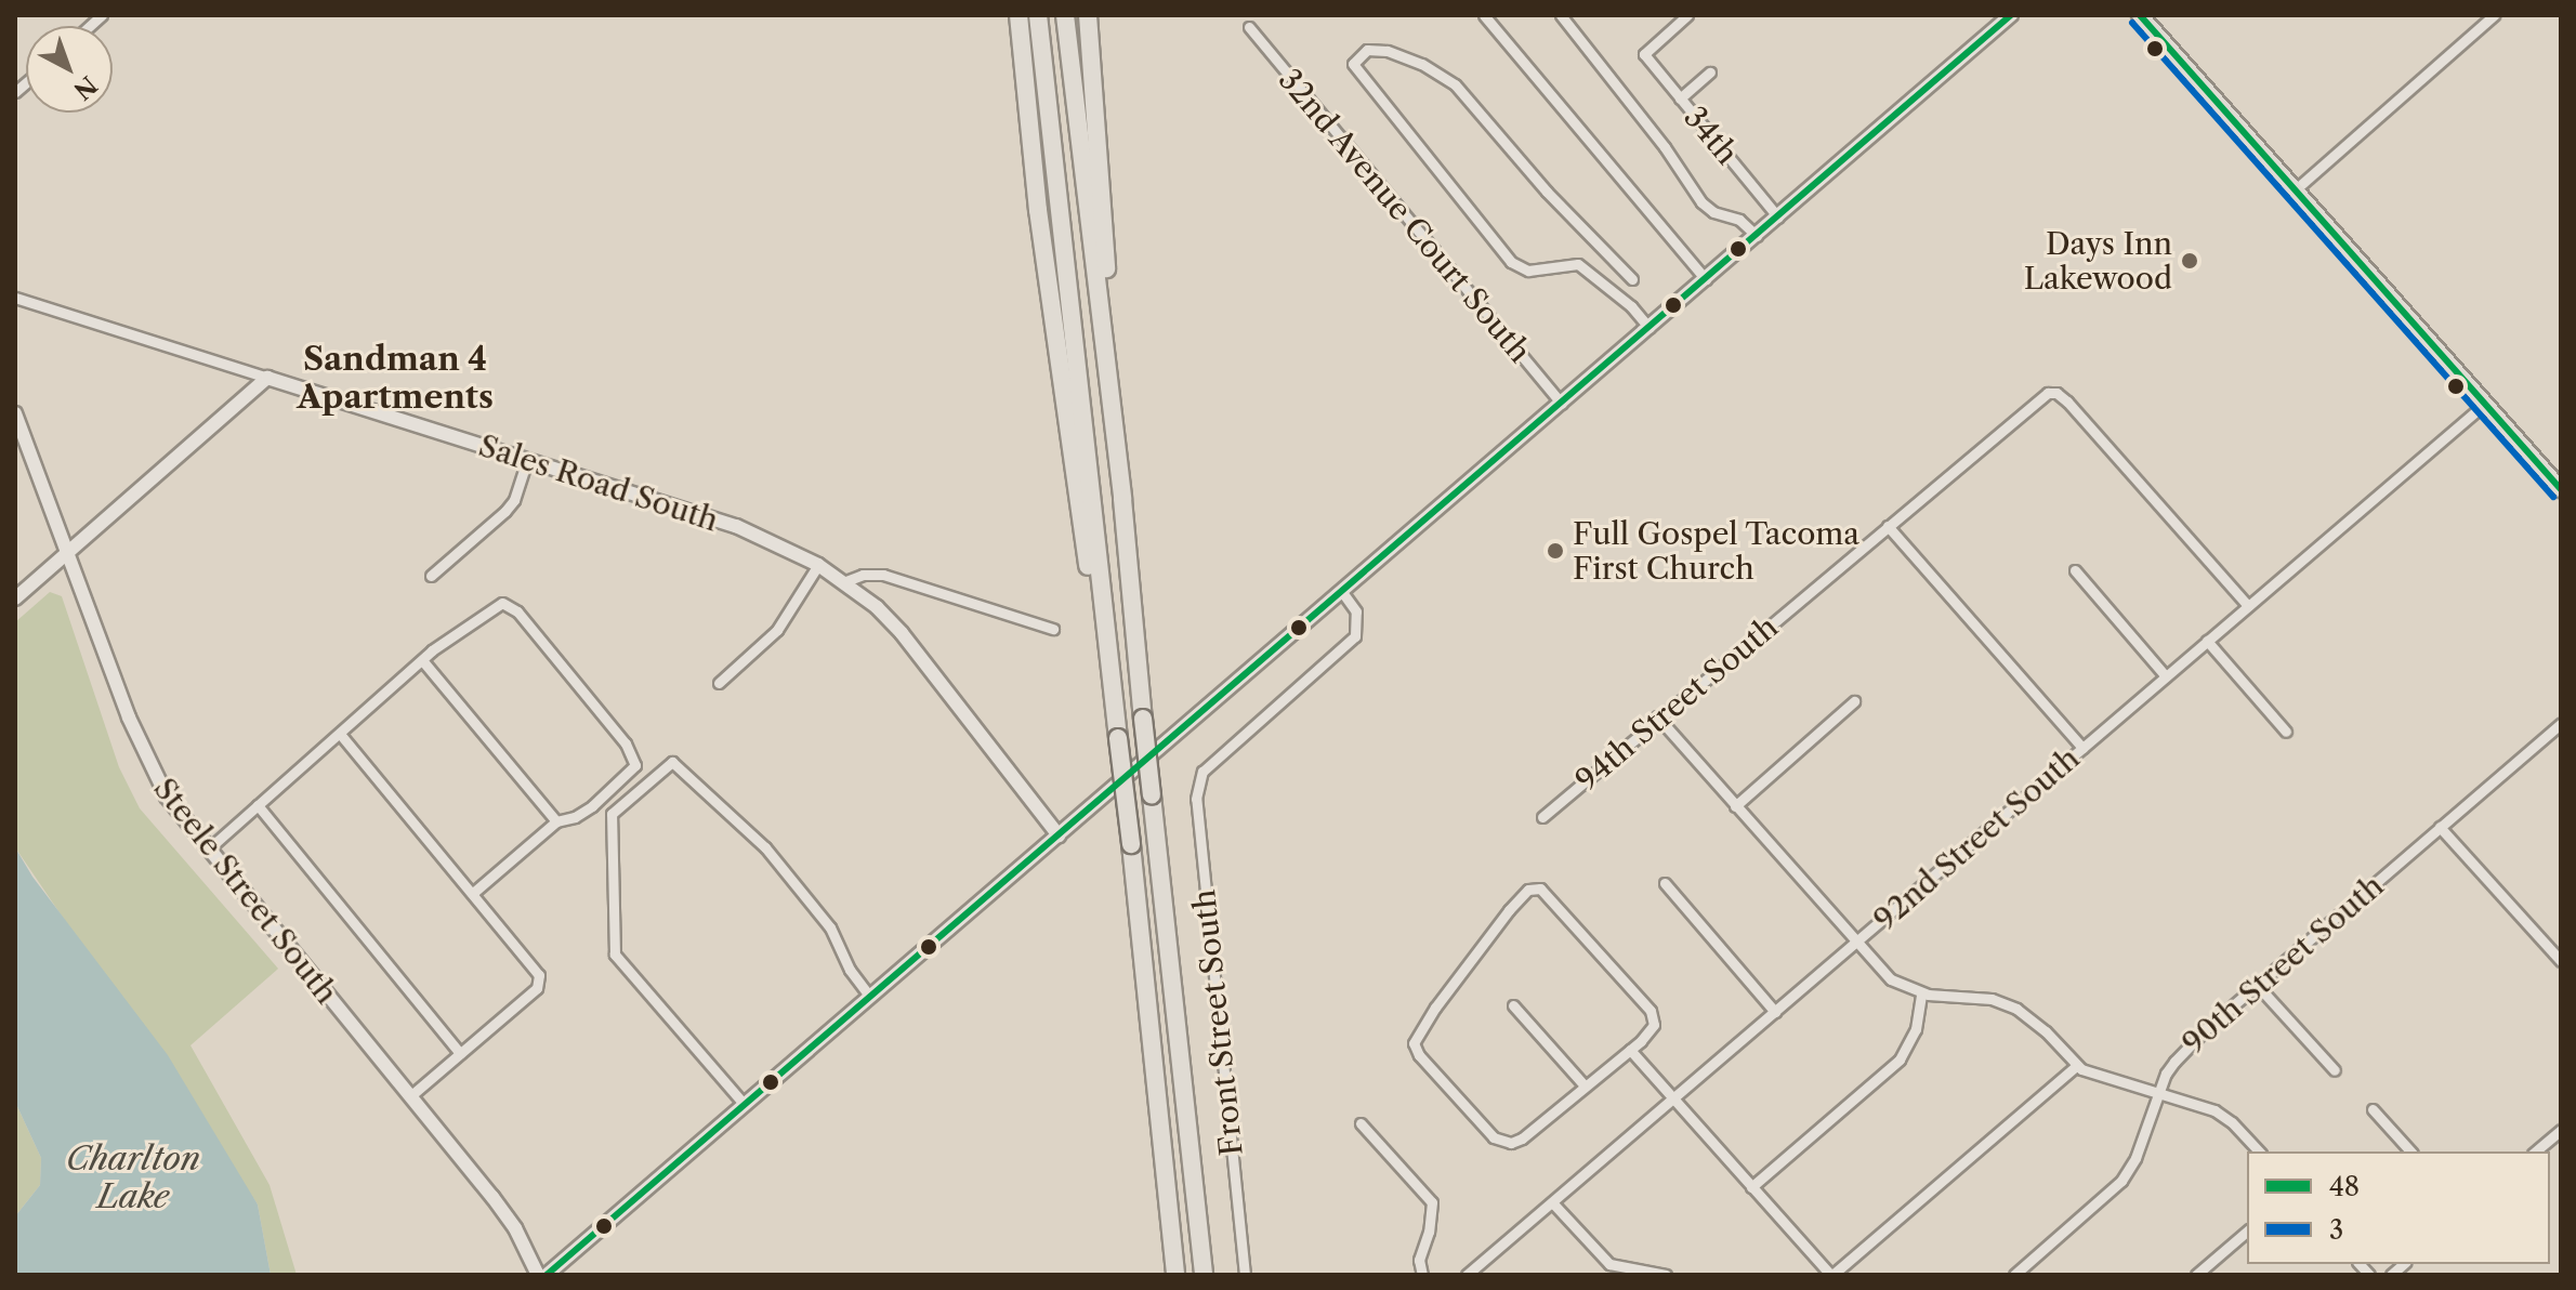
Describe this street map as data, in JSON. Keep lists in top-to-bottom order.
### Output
{
  "streets": {
    "main road": ["Sales Road South", "Steele Street South"],
    "street": [
      "34th",
      "32nd Avenue Court South",
      "94th Street South",
      "92nd Street South",
      "90th Street South",
      "Front Street South"
    ]
  },
  "crossings": [
    ["94th Street South", "92nd Street South"]
  ],
  "districts": ["Sandman 4 Apartments"],
  "water": ["Charlton Lake"],
  "places": ["Days Inn Lakewood", "Full Gospel Tacoma First Church"],
  "lines": ["transit line 48", "transit line 3"],
  "legend": ["48", "3"],
  "north": "bottom right"
}
